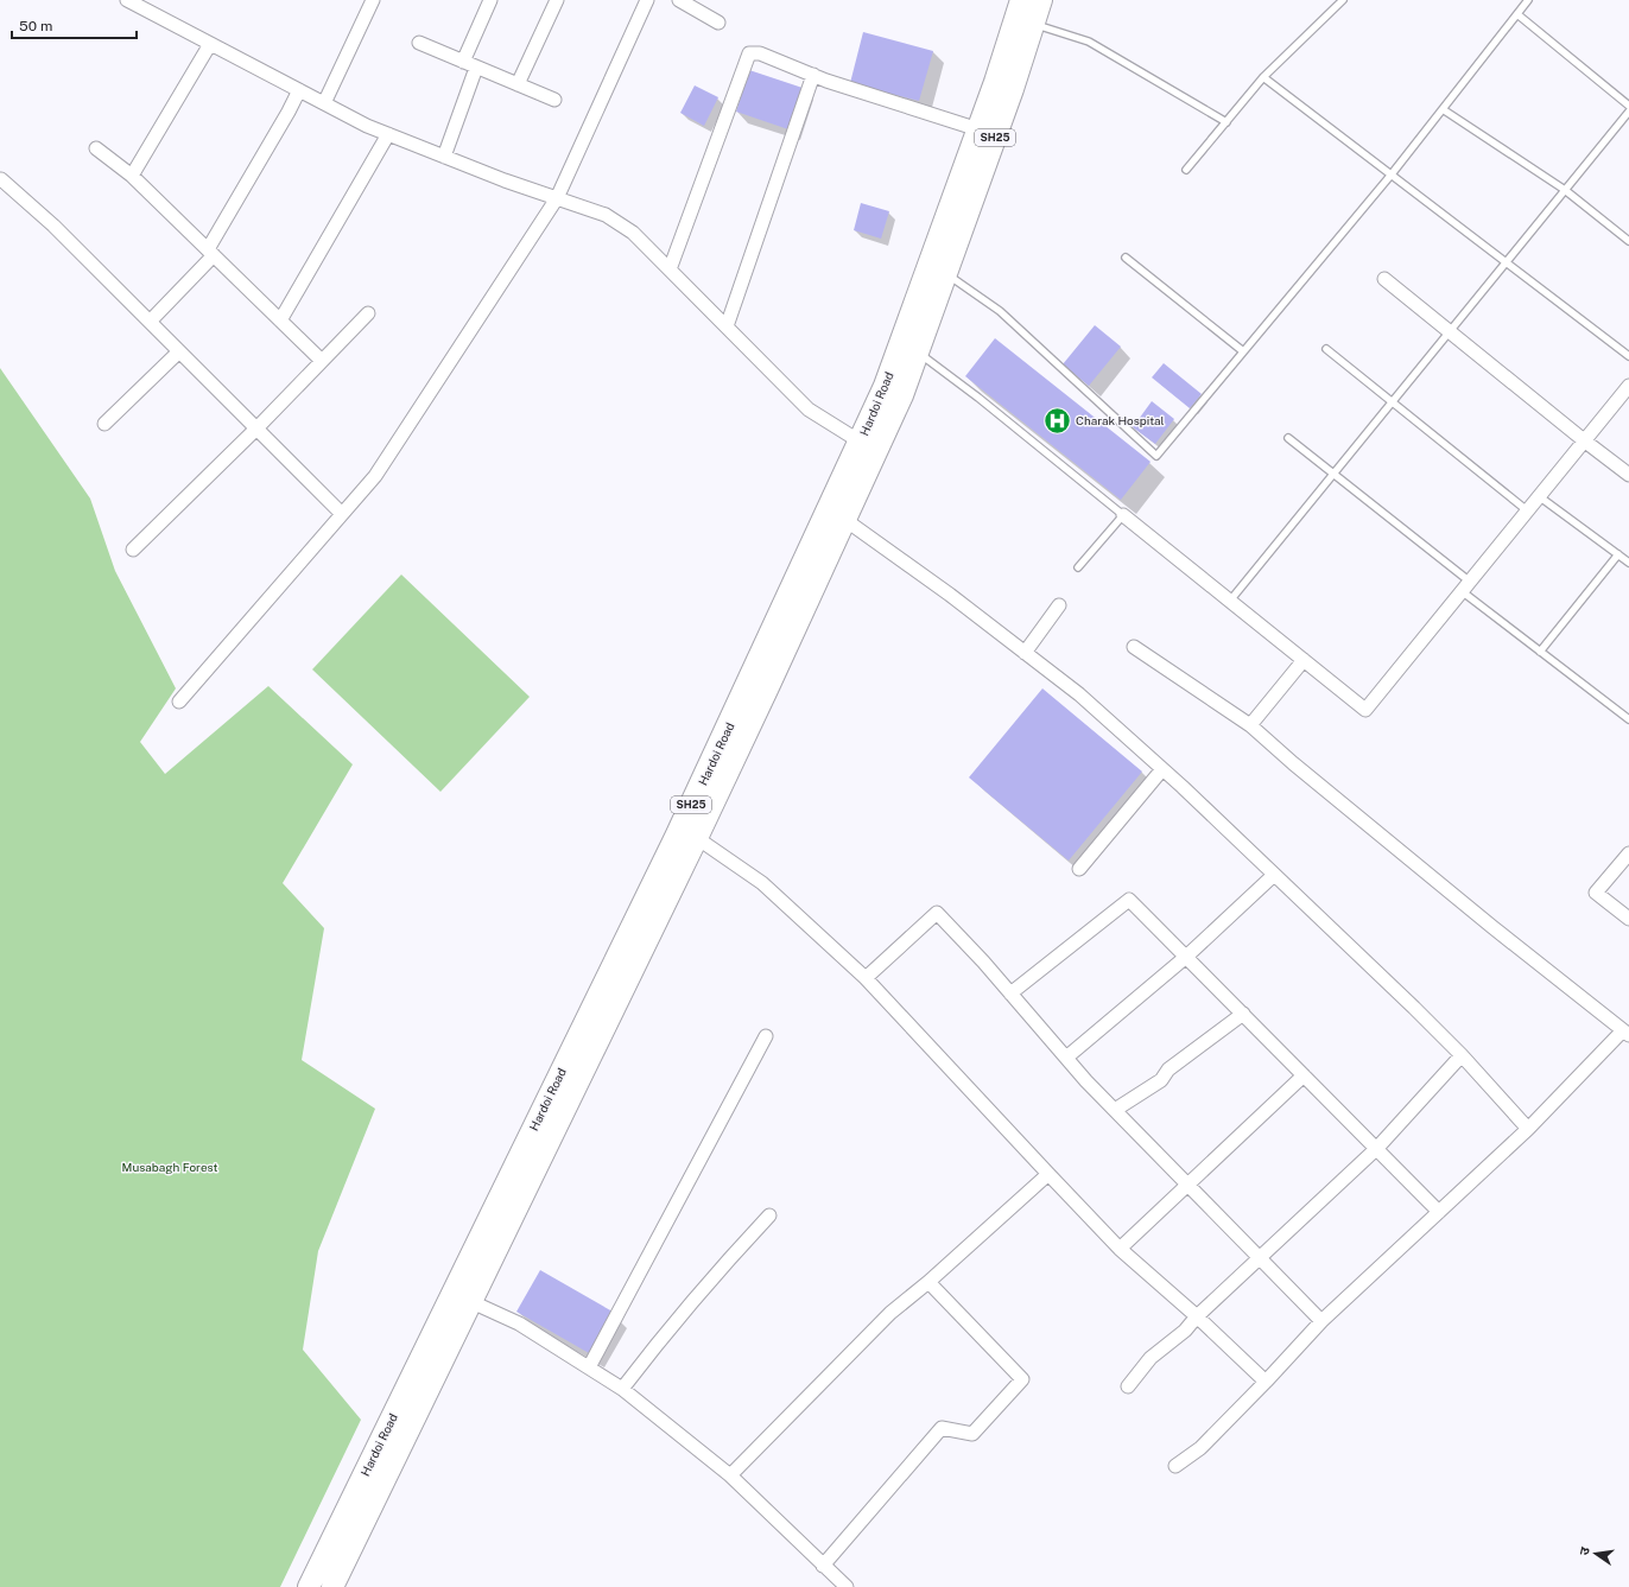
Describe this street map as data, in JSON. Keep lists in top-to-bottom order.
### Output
{
  "streets": {
    "main road": ["SH25", "Hardoi Road"]
  },
  "parks": ["Musabagh Forest"],
  "places": {
    "hospital": ["Charak Hospital"]
  },
  "scale_bar": "50 m",
  "north": "left"
}
